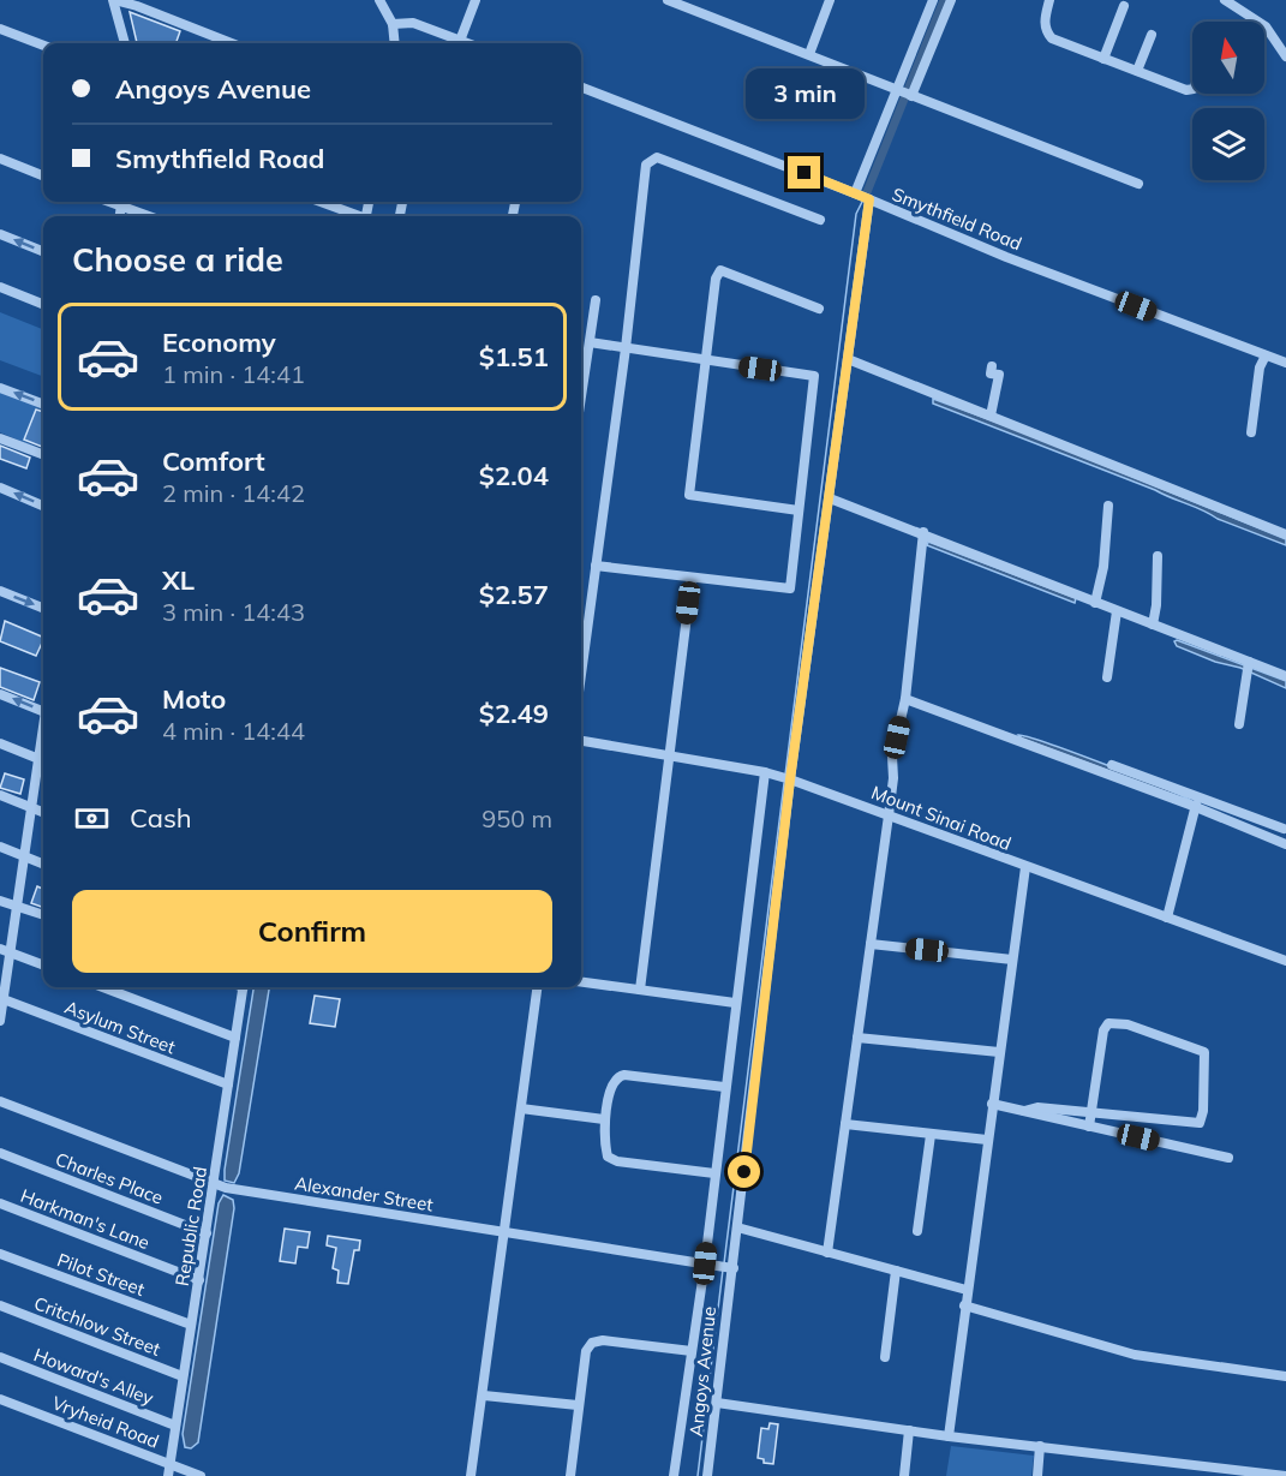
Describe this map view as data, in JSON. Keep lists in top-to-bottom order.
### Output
{
  "streets": {
    "street": [
      "Smythfield Road",
      "Mount Sinai Road",
      "Asylum Street",
      "Charles Place",
      "Alexander Street",
      "Harkman's Lane",
      "Republic Road",
      "Pilot Street",
      "Critchlow Street",
      "Angoys Avenue",
      "Howard's Alley",
      "Vryheid Road"
    ]
  },
  "crossings": [
    ["Smythfield Road", "Angoys Avenue"],
    ["Mount Sinai Road", "Angoys Avenue"],
    ["Asylum Street", "Republic Road"],
    ["Charles Place", "Republic Road"],
    ["Alexander Street", "Republic Road"],
    ["Alexander Street", "Angoys Avenue"],
    ["Harkman's Lane", "Republic Road"],
    ["Republic Road", "Pilot Street"],
    ["Republic Road", "Critchlow Street"],
    ["Republic Road", "Howard's Alley"],
    ["Republic Road", "Vryheid Road"]
  ],
  "north": "top",
  "page": {
    "banner": ["Angoys Avenue", "Smythfield Road"],
    "bubble": "3 min",
    "heading": "Choose a ride",
    "list": [
      {
        "name": "Economy",
        "note": "1 min · 14:41",
        "value": "$1.51"
      },
      {
        "name": "Comfort",
        "note": "2 min · 14:42",
        "value": "$2.04"
      },
      {
        "name": "XL",
        "note": "3 min · 14:43",
        "value": "$2.57"
      },
      {
        "name": "Moto",
        "note": "4 min · 14:44",
        "value": "$2.49"
      }
    ],
    "pay": ["Cash", "950 m"],
    "buttons": "Confirm"
  }
}
